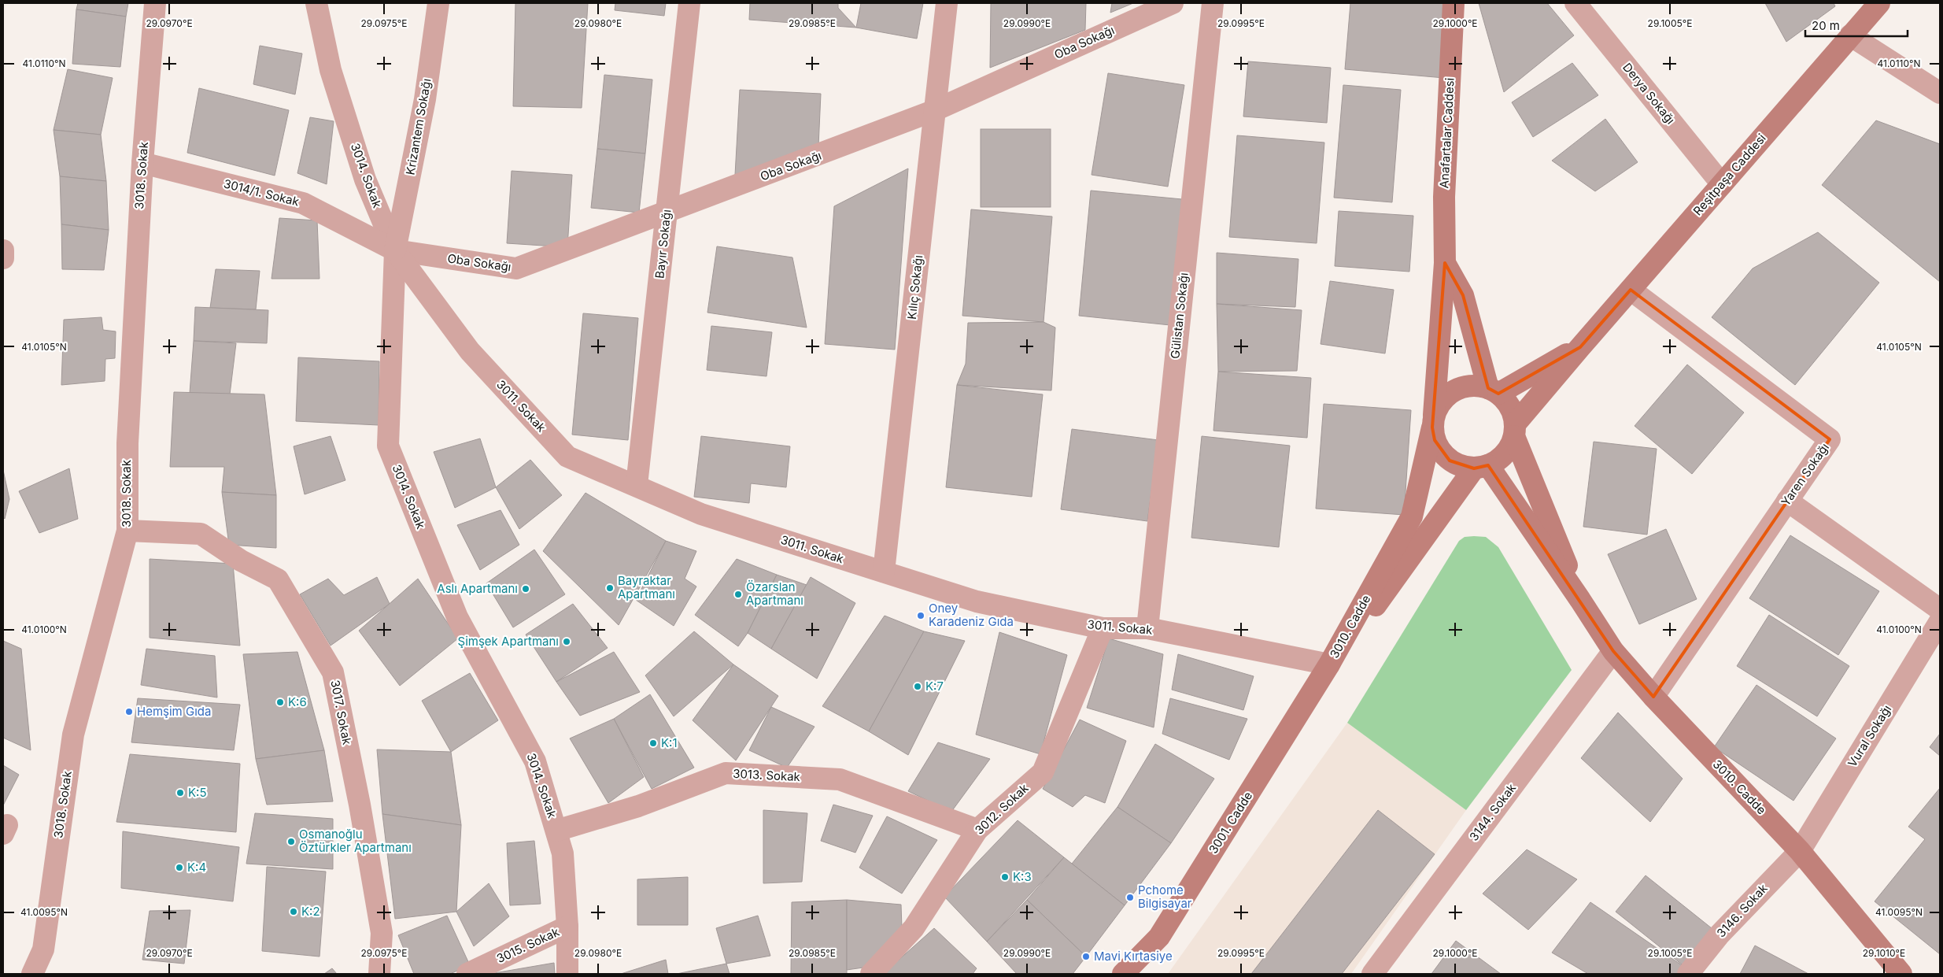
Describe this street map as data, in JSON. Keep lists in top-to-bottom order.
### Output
{
  "streets": {
    "main road": [
      "Anafartalar Caddesi",
      "Reşitpaşa Caddesi",
      "3010. Cadde",
      "3001. Cadde"
    ],
    "street": [
      "Oba Sokağı",
      "Derya Sokağı",
      "Krizantem Sokağı",
      "3018. Sokak",
      "3014. Sokak",
      "3014/1. Sokak",
      "Bayır Sokağı",
      "Kılıç Sokağı",
      "Gülistan Sokağı",
      "3011. Sokak",
      "Yaren Sokağı",
      "3017. Sokak",
      "Vural Sokağı",
      "3013. Sokak",
      "3012. Sokak",
      "3144. Sokak",
      "3146. Sokak",
      "3015. Sokak"
    ]
  },
  "crossings": [
    ["Oba Sokağı", "Krizantem Sokağı"],
    ["Oba Sokağı", "3014. Sokak"],
    ["Oba Sokağı", "3014/1. Sokak"],
    ["Oba Sokağı", "Bayır Sokağı"],
    ["Oba Sokağı", "Kılıç Sokağı"],
    ["Oba Sokağı", "3011. Sokak"],
    ["Derya Sokağı", "Reşitpaşa Caddesi"],
    ["Krizantem Sokağı", "3014. Sokak"],
    ["Krizantem Sokağı", "3014/1. Sokak"],
    ["Krizantem Sokağı", "3011. Sokak"],
    ["Anafartalar Caddesi", "Reşitpaşa Caddesi"],
    ["Anafartalar Caddesi", "3010. Cadde"],
    ["Reşitpaşa Caddesi", "Yaren Sokağı"],
    ["Reşitpaşa Caddesi", "3010. Cadde"],
    ["3018. Sokak", "3014/1. Sokak"],
    ["3018. Sokak", "3017. Sokak"],
    ["3014. Sokak", "3014/1. Sokak"],
    ["3014. Sokak", "3011. Sokak"],
    ["3014. Sokak", "3013. Sokak"],
    ["3014. Sokak", "3015. Sokak"],
    ["3014/1. Sokak", "3011. Sokak"],
    ["Bayır Sokağı", "3011. Sokak"],
    ["Kılıç Sokağı", "3011. Sokak"],
    ["Gülistan Sokağı", "3011. Sokak"],
    ["3011. Sokak", "3010. Cadde"],
    ["3011. Sokak", "3012. Sokak"],
    ["3011. Sokak", "3001. Cadde"],
    ["Yaren Sokağı", "3010. Cadde"],
    ["3010. Cadde", "Vural Sokağı"],
    ["3010. Cadde", "3144. Sokak"],
    ["3010. Cadde", "3001. Cadde"],
    ["3010. Cadde", "3146. Sokak"],
    ["Vural Sokağı", "3146. Sokak"],
    ["3013. Sokak", "3012. Sokak"]
  ],
  "places": [
    "Bayraktar Apartmanı",
    "Aslı Apartmanı",
    "Özarslan Apartmanı",
    "Oney Karadeniz Gıda",
    "Şimşek Apartmanı",
    "K:7",
    "K:6",
    "Hemşim Gıda",
    "K:1",
    "K:5",
    "Osmanoğlu Öztürkler Apartmanı",
    "K:4",
    "K:3",
    "Pchome Bilgisayar",
    "K:2",
    "Mavi Kırtasiye"
  ],
  "scale_bar": "20 m",
  "coordinates": [
    "29.0970°E",
    "29.0975°E",
    "29.0980°E",
    "29.0985°E",
    "29.0990°E",
    "29.0995°E",
    "29.1000°E",
    "29.1005°E",
    "41.0110°N",
    "41.0105°N",
    "41.0100°N",
    "41.0095°N",
    "29.1010°E"
  ]
}
